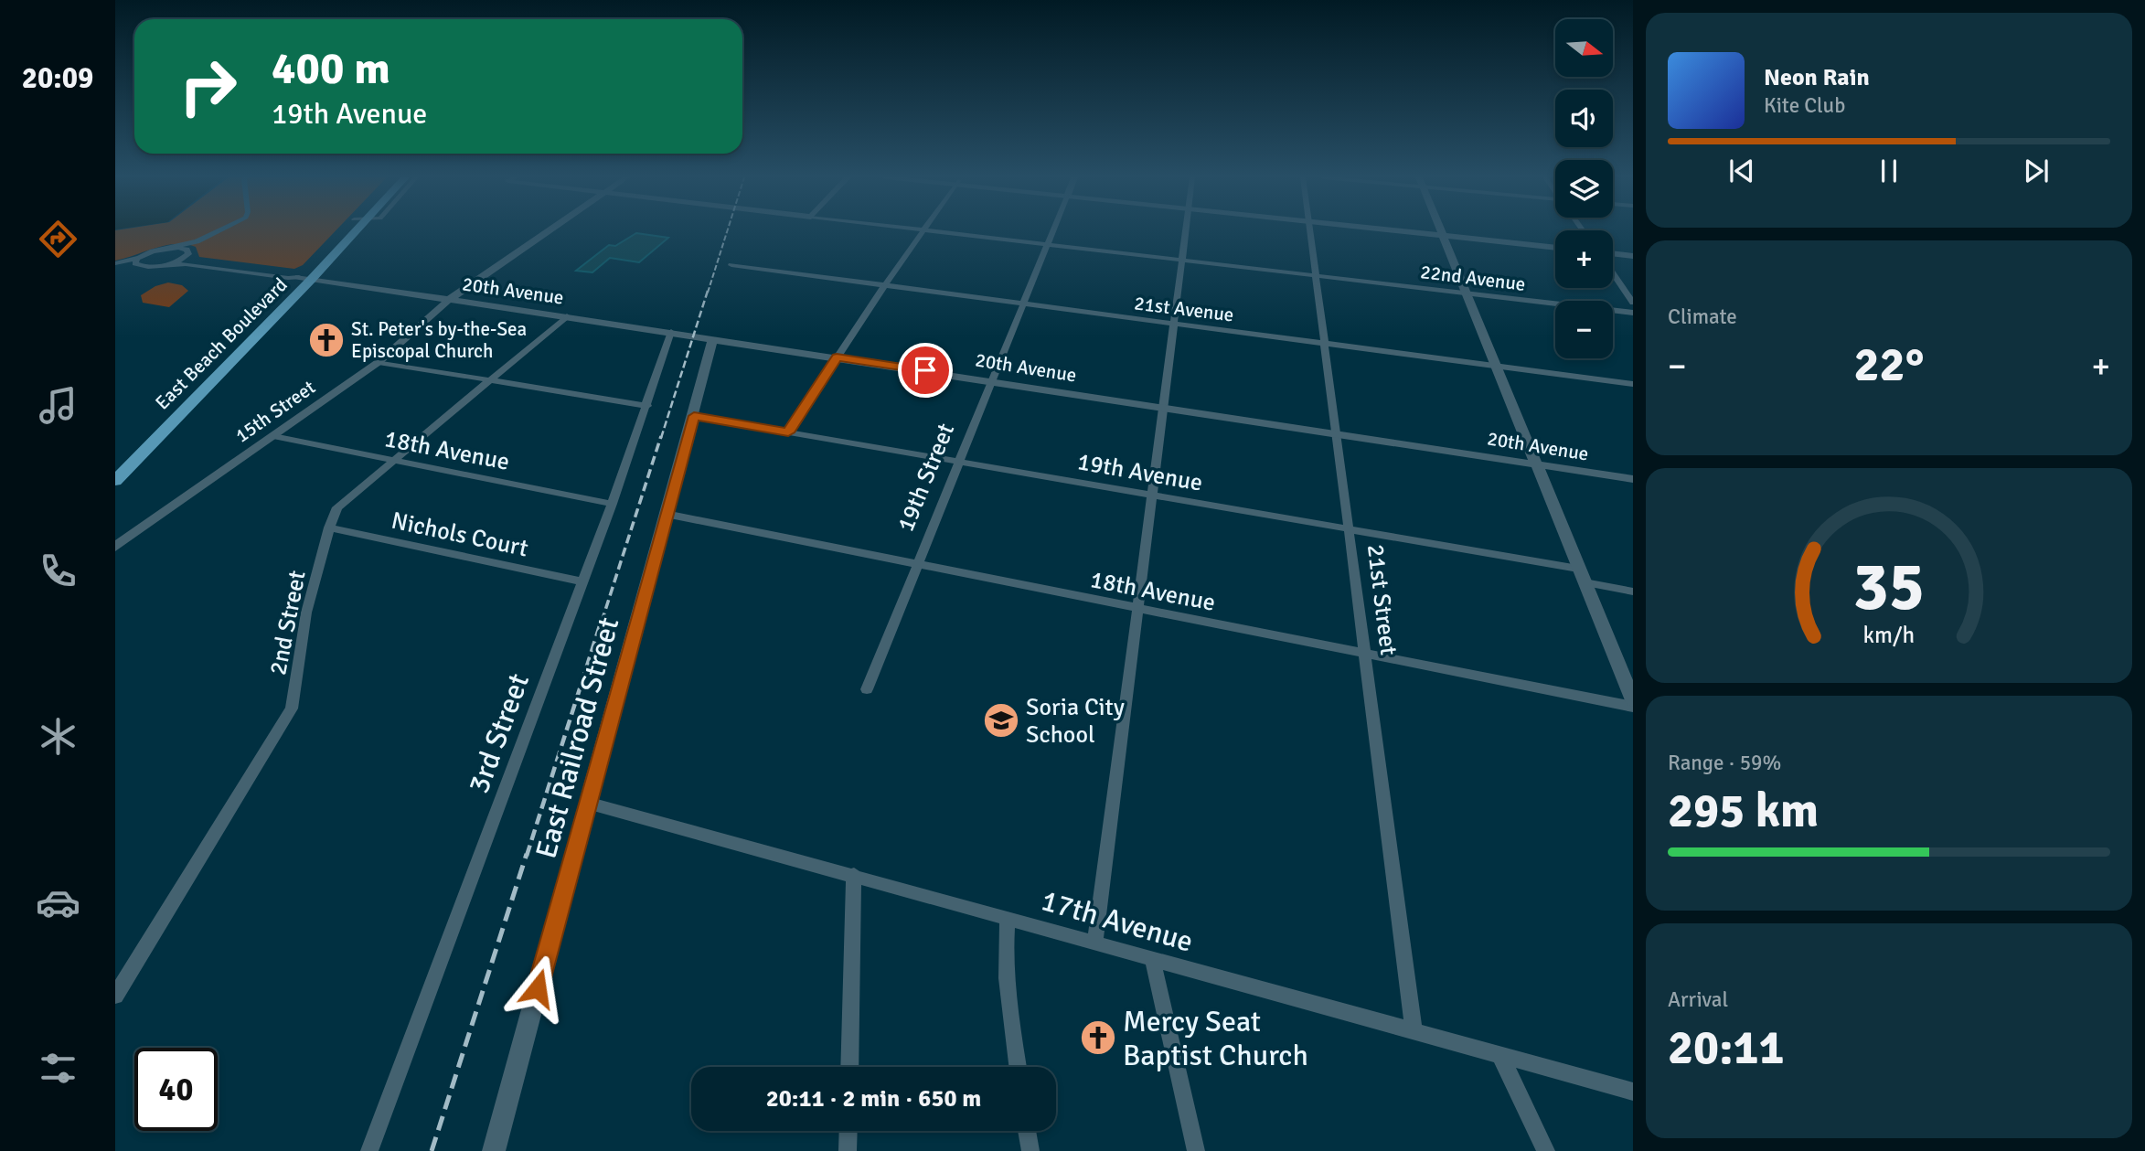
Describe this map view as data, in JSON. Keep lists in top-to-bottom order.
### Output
{
  "streets": {
    "main road": ["East Beach Boulevard"],
    "street": [
      "22nd Avenue",
      "20th Avenue",
      "21st Avenue",
      "15th Street",
      "18th Avenue",
      "19th Avenue",
      "19th Street",
      "Nichols Court",
      "21st Street",
      "2nd Street",
      "3rd Street",
      "East Railroad Street",
      "17th Avenue"
    ]
  },
  "crossings": [
    ["22nd Avenue", "19th Street"],
    ["22nd Avenue", "21st Street"],
    ["20th Avenue", "East Beach Boulevard"],
    ["20th Avenue", "15th Street"],
    ["20th Avenue", "19th Street"],
    ["20th Avenue", "21st Street"],
    ["20th Avenue", "2nd Street"],
    ["20th Avenue", "3rd Street"],
    ["20th Avenue", "East Railroad Street"],
    ["21st Avenue", "19th Street"],
    ["21st Avenue", "21st Street"],
    ["15th Street", "18th Avenue"],
    ["18th Avenue", "19th Street"],
    ["18th Avenue", "21st Street"],
    ["18th Avenue", "2nd Street"],
    ["18th Avenue", "3rd Street"],
    ["18th Avenue", "East Railroad Street"],
    ["19th Avenue", "19th Street"],
    ["19th Avenue", "21st Street"],
    ["19th Avenue", "East Railroad Street"],
    ["Nichols Court", "2nd Street"],
    ["Nichols Court", "3rd Street"],
    ["21st Street", "17th Avenue"],
    ["East Railroad Street", "17th Avenue"]
  ],
  "places": {
    "church": ["St. Peter's by-the-Sea Episcopal Church", "Mercy Seat Baptist Church"],
    "school or university": ["Soria City School"]
  },
  "north": "right",
  "page": {
    "tabs": "20:09",
    "map_buttons": ["+", "−"],
    "turn": ["400 m", "19th Avenue"],
    "song": ["Neon Rain", "Kite Club"],
    "tile": [
      "Climate",
      ["Range · 59%", "295 km"],
      ["Arrival", "20:11"]
    ],
    "heat": ["−", "22°", "+"],
    "limit": "40",
    "trip": "20:11 · 2 min · 650 m",
    "gauge": ["35", "km/h"]
  }
}
